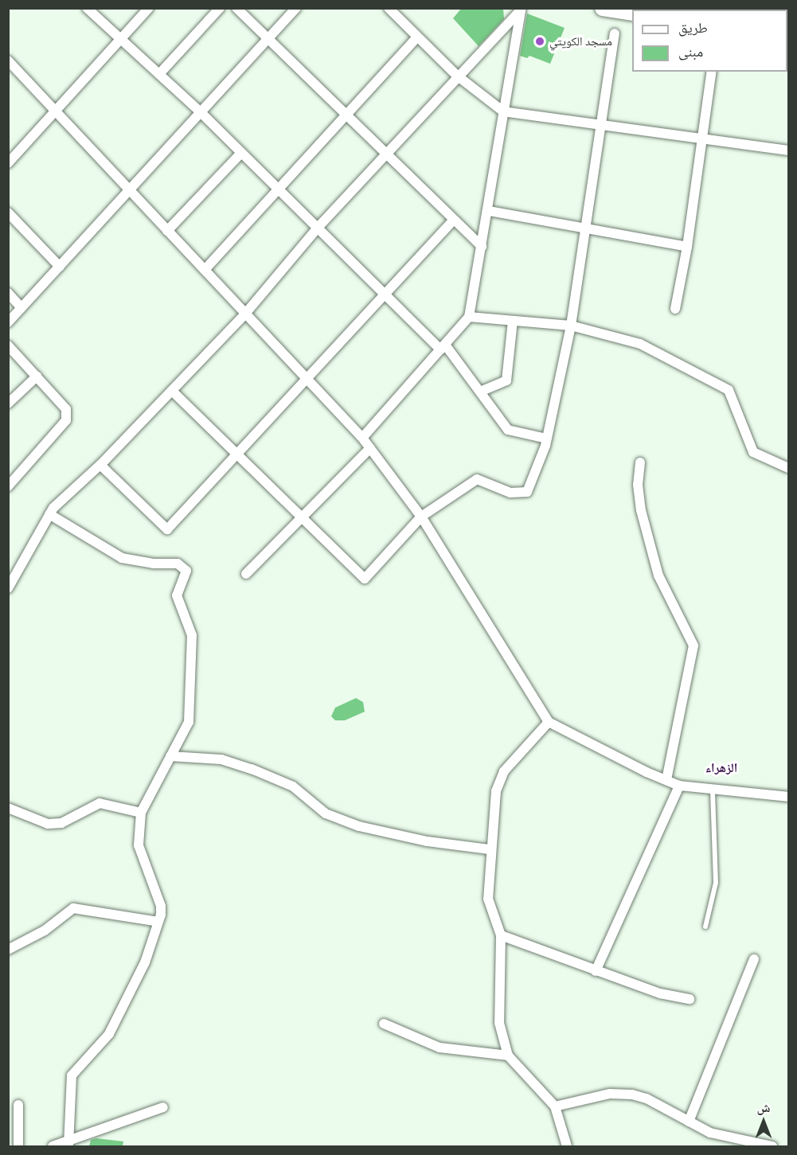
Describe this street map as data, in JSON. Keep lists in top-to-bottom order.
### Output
{
  "districts": ["الزهراء"],
  "places": ["مسجد الكويتي"],
  "legend": ["طريق", "مبنى"],
  "north": "top"
}
